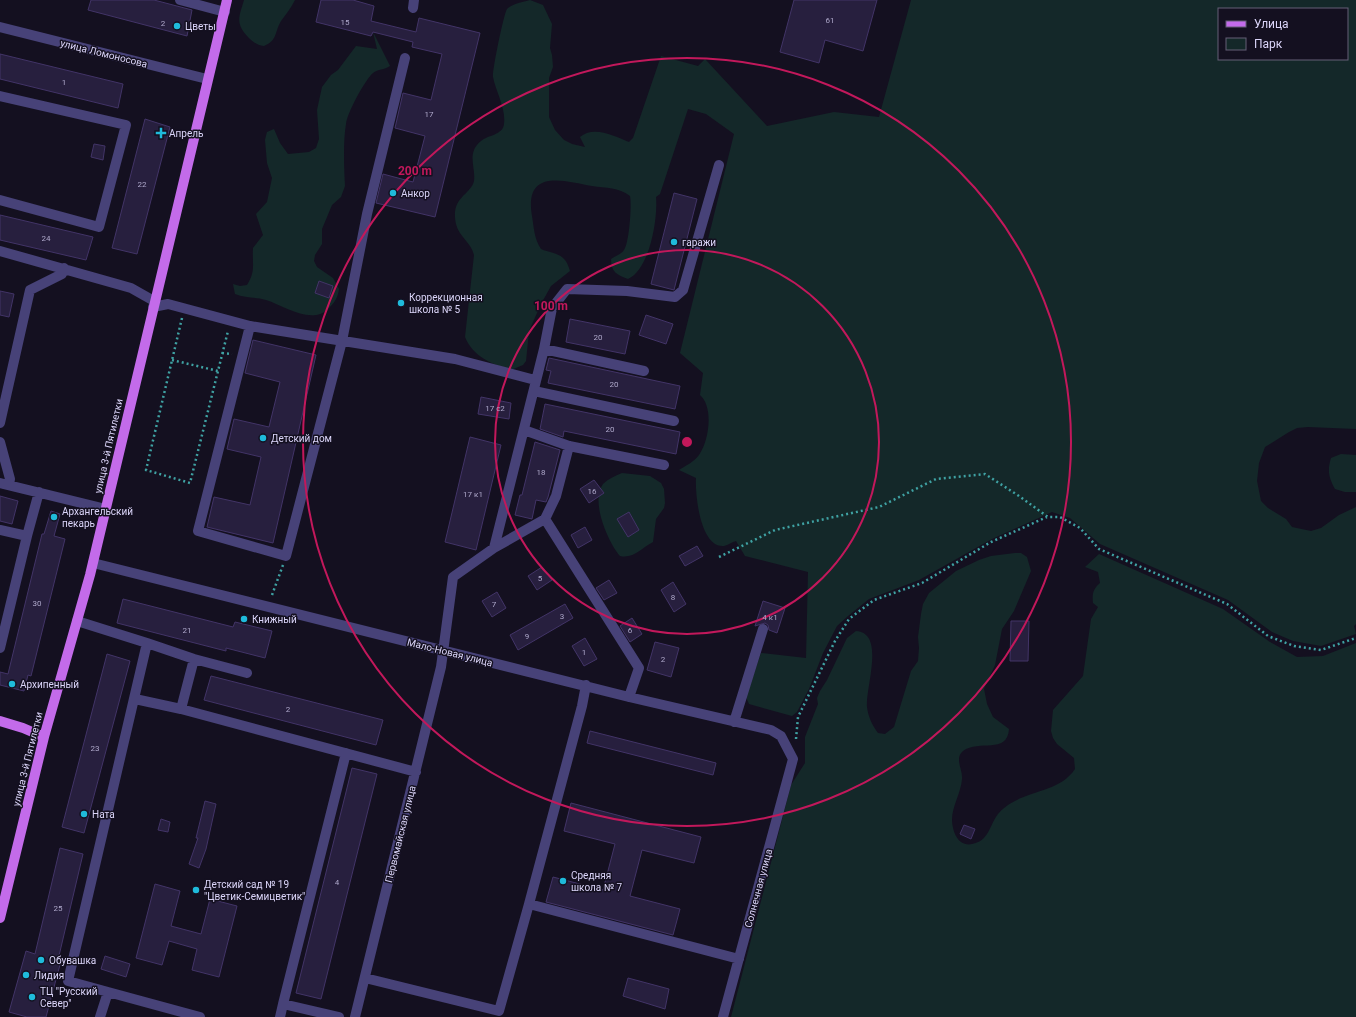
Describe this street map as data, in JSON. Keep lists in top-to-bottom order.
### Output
{
  "streets": {
    "main road": ["улица 3-й Пятилетки"],
    "street": [
      "улица Ломоносова",
      "Мало-Новая улица",
      "Первомайская улица",
      "Солнечная улица"
    ]
  },
  "crossings": [
    ["улица Ломоносова", "улица 3-й Пятилетки"],
    ["улица 3-й Пятилетки", "Мало-Новая улица"],
    ["Мало-Новая улица", "Первомайская улица"],
    ["Мало-Новая улица", "Солнечная улица"]
  ],
  "places": {
    "other": [
      "Цветы",
      "Анкор",
      "гаражи",
      "Коррекционная школа № 5",
      "Детский дом",
      "Архангельский пекарь",
      "Книжный",
      "Архипенный",
      "Ната",
      "Средняя школа № 7",
      "Детский сад № 19 \"Цветик-Семицветик\"",
      "Обувашка",
      "Лидия",
      "ТЦ \"Русский Север\""
    ],
    "health": ["Апрель"]
  },
  "house_numbers": [
    "61",
    "15",
    "2",
    "1",
    "17",
    "22",
    "24",
    "20",
    "20",
    "17 с2",
    "20",
    "18",
    "16",
    "17 к1",
    "5",
    "8",
    "30",
    "7",
    "3",
    "4 к1",
    "21",
    "6",
    "9",
    "1",
    "2",
    "2",
    "23",
    "4",
    "25"
  ],
  "legend": ["Улица", "Парк"],
  "rings": ["200 m", "100 m"]
}
